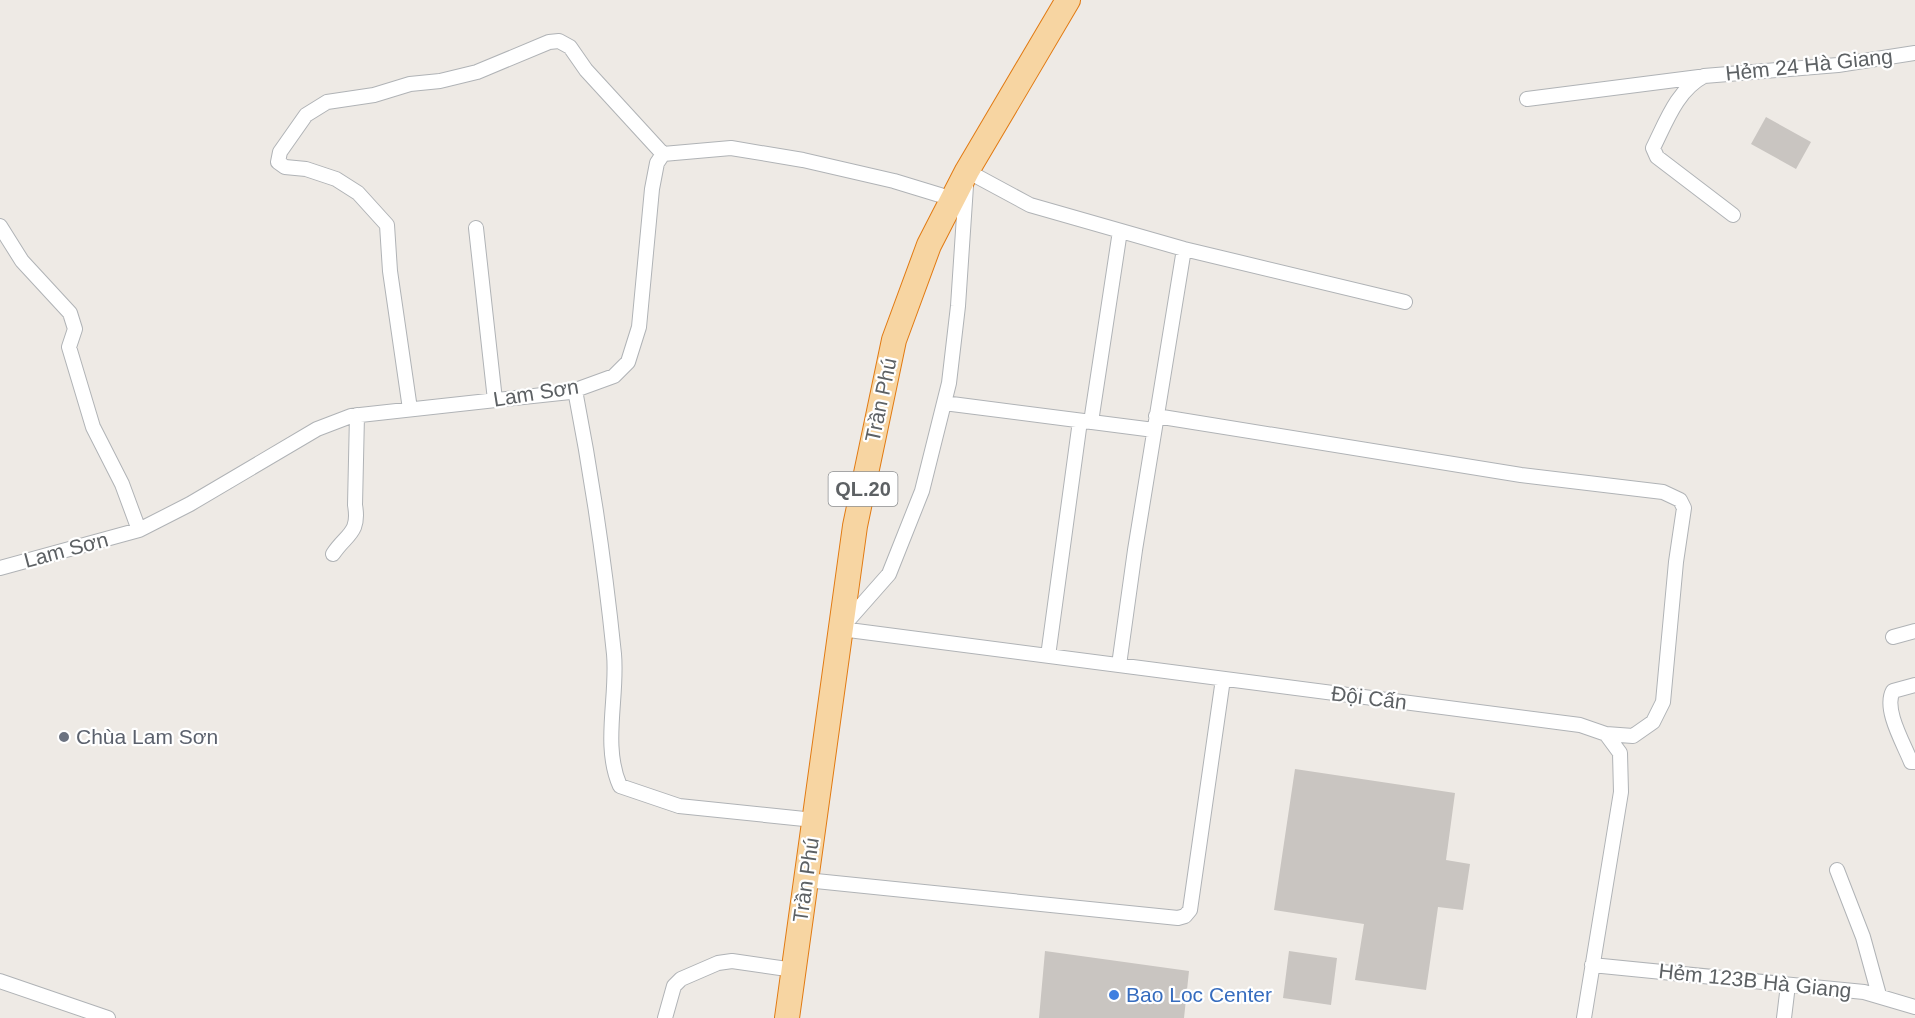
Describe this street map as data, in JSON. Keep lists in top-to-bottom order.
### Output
{
  "streets": {
    "highway": ["Trần Phú", "QL.20"],
    "street": [
      "Hẻm 24 Hà Giang",
      "Lam Sơn",
      "Đội Cấn",
      "Hẻm 123B Hà Giang"
    ]
  },
  "crossings": [
    ["Trần Phú", "Đội Cấn"]
  ],
  "places": ["Chùa Lam Sơn", "Bao Loc Center"]
}
